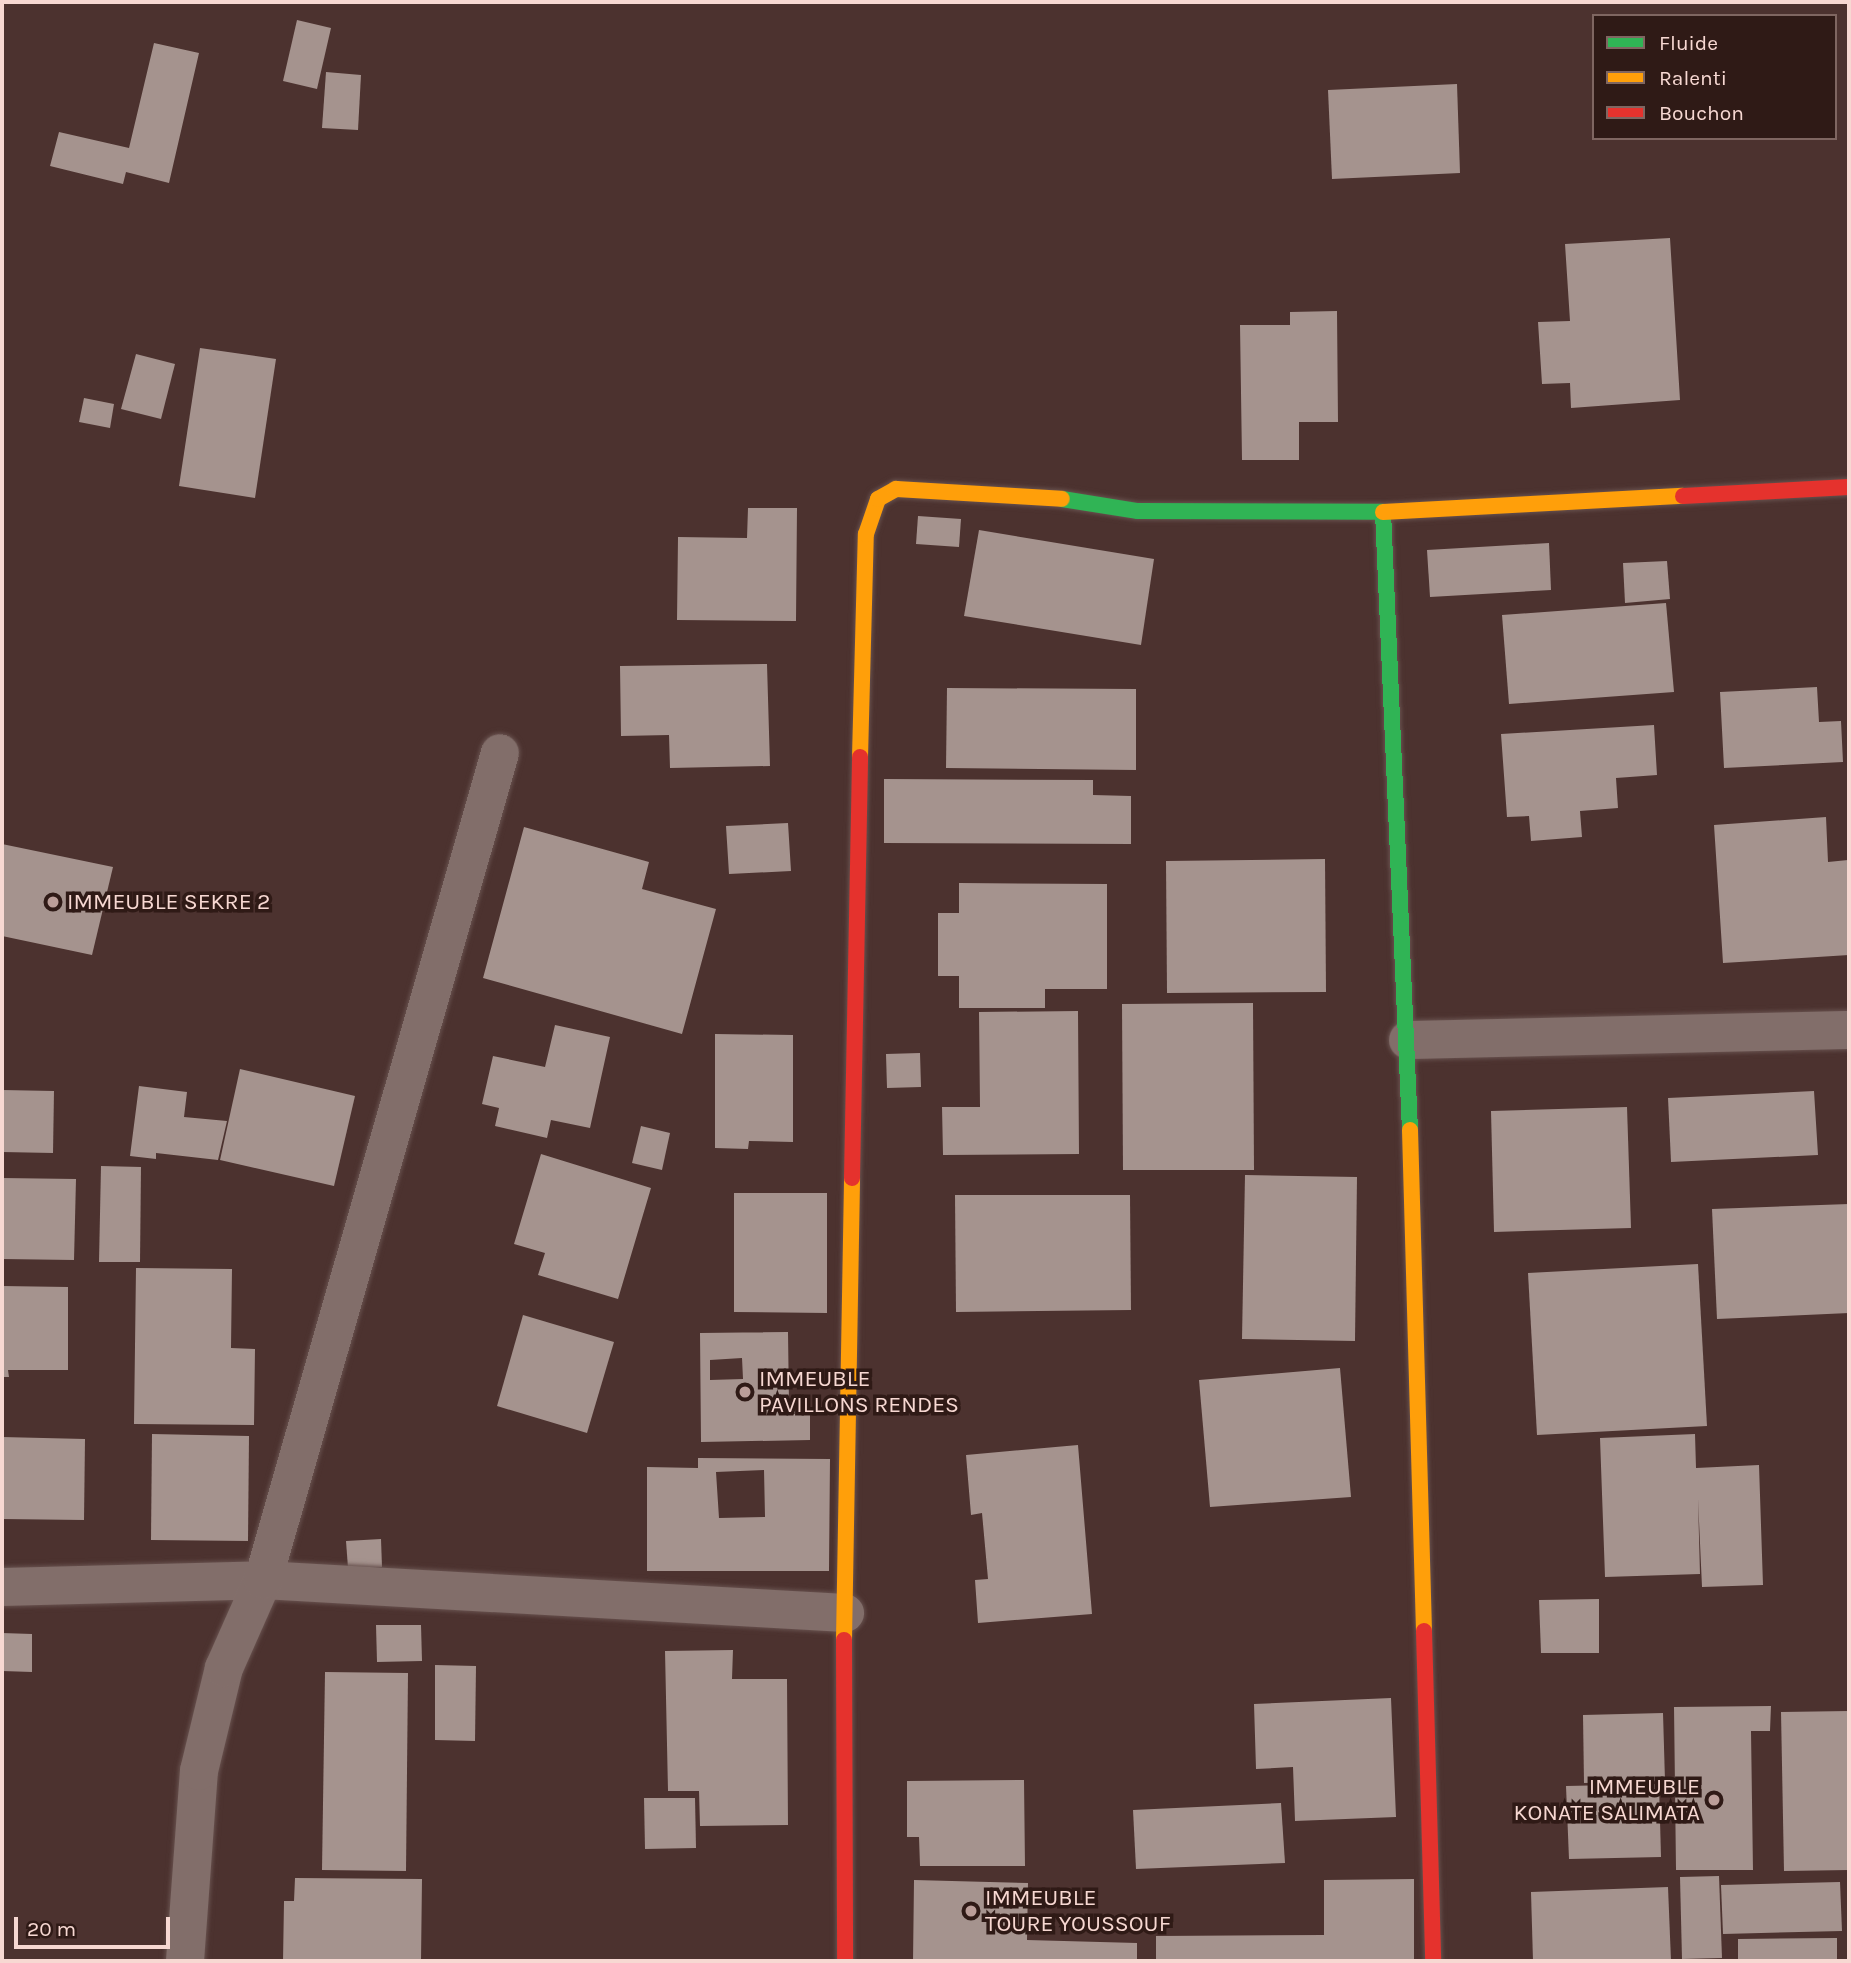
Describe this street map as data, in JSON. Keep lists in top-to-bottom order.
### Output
{
  "places": [
    "IMMEUBLE SEKRE 2",
    "IMMEUBLE PAVILLONS RENDES",
    "IMMEUBLE KONATE SALIMATA",
    "IMMEUBLE TOURE YOUSSOUF"
  ],
  "legend": ["Fluide", "Ralenti", "Bouchon"],
  "scale_bar": "20 m"
}
